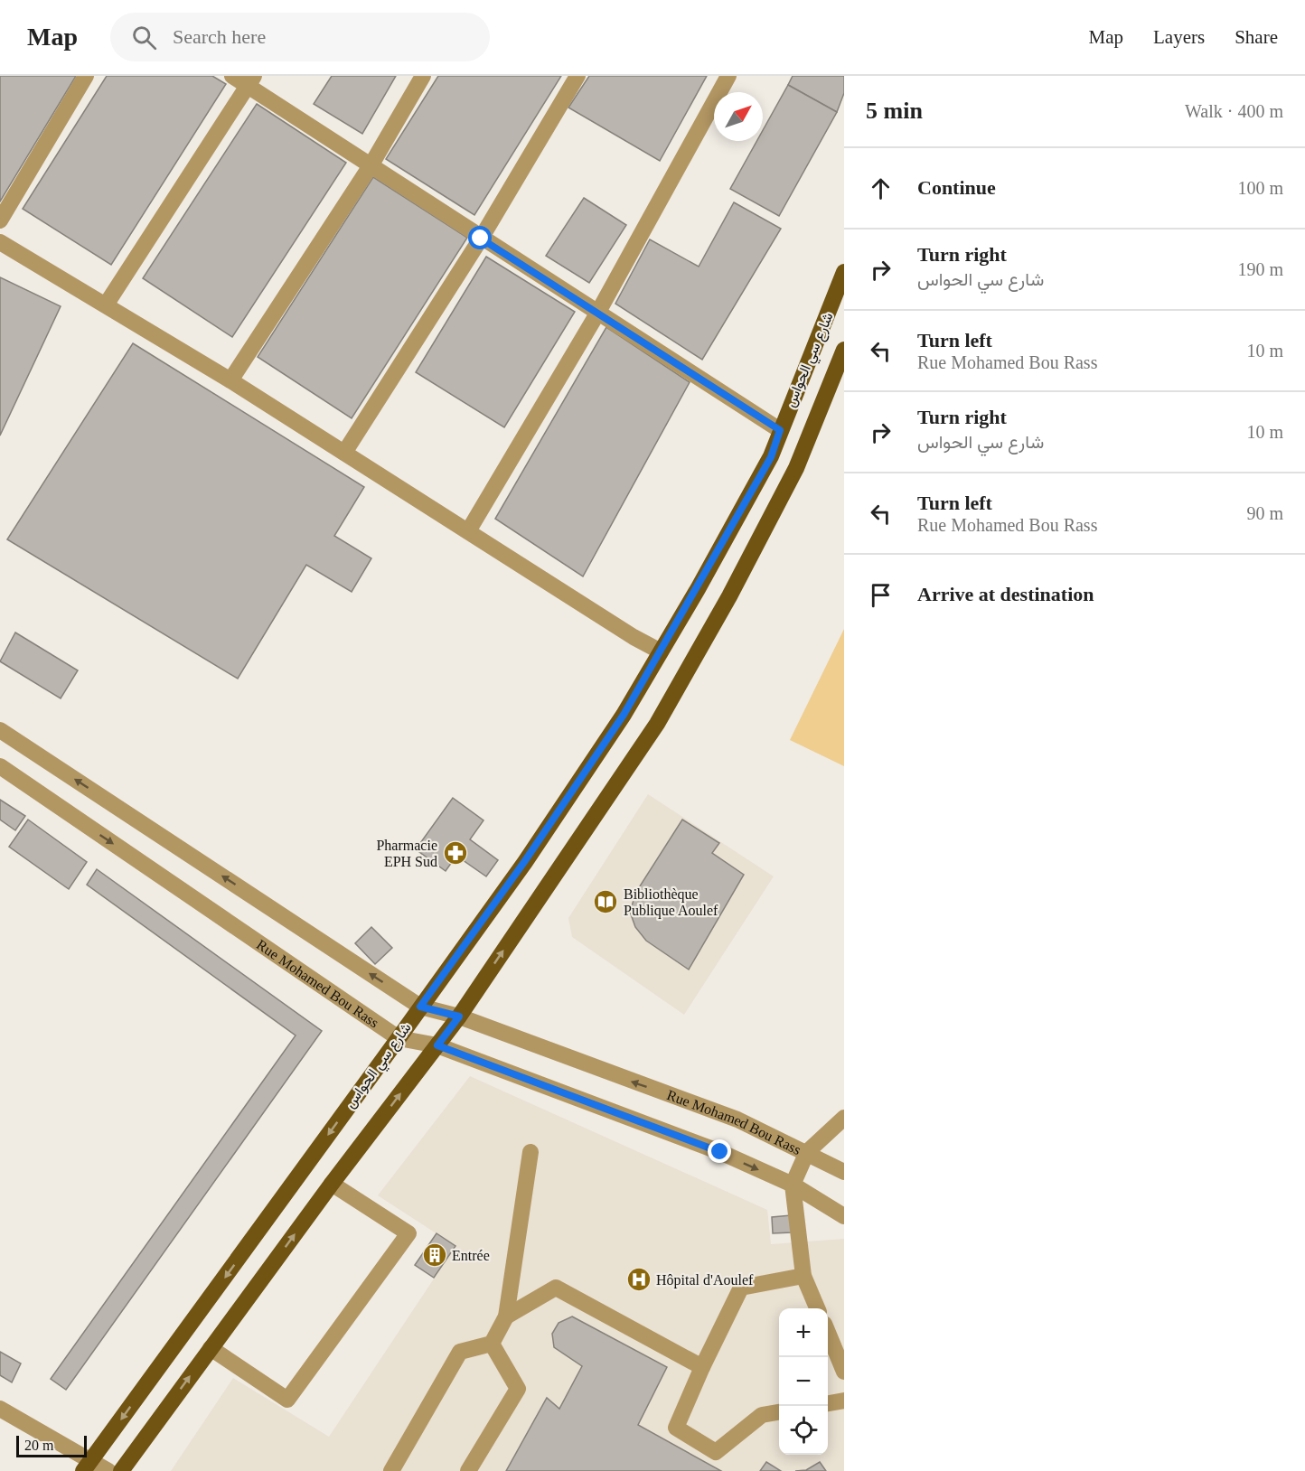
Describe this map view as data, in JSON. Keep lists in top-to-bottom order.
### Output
{
  "streets": {
    "main road": ["شارع سي الحواس"],
    "street": ["Rue Mohamed Bou Rass"]
  },
  "crossings": [
    ["شارع سي الحواس", "Rue Mohamed Bou Rass"]
  ],
  "places": {
    "pharmacy": ["Pharmacie EPH Sud"],
    "library": ["Bibliothèque Publique Aoulef"],
    "building": ["Entrée"],
    "hospital": ["Hôpital d'Aoulef"]
  },
  "scale_bar": "20 m",
  "north": "top right",
  "page": {
    "header": "Map",
    "search": "Search here",
    "nav": ["Map", "Layers", "Share"],
    "heading": ["5 min", "Walk · 400 m"],
    "list": [
      ["Continue", "100 m"],
      ["Turn right", "شارع سي الحواس", "190 m"],
      ["Turn left", "Rue Mohamed Bou Rass", "10 m"],
      ["Turn right", "شارع سي الحواس", "10 m"],
      ["Turn left", "Rue Mohamed Bou Rass", "90 m"],
      "Arrive at destination"
    ],
    "map_buttons": ["+", "−"],
    "scale": "20 m"
  }
}
